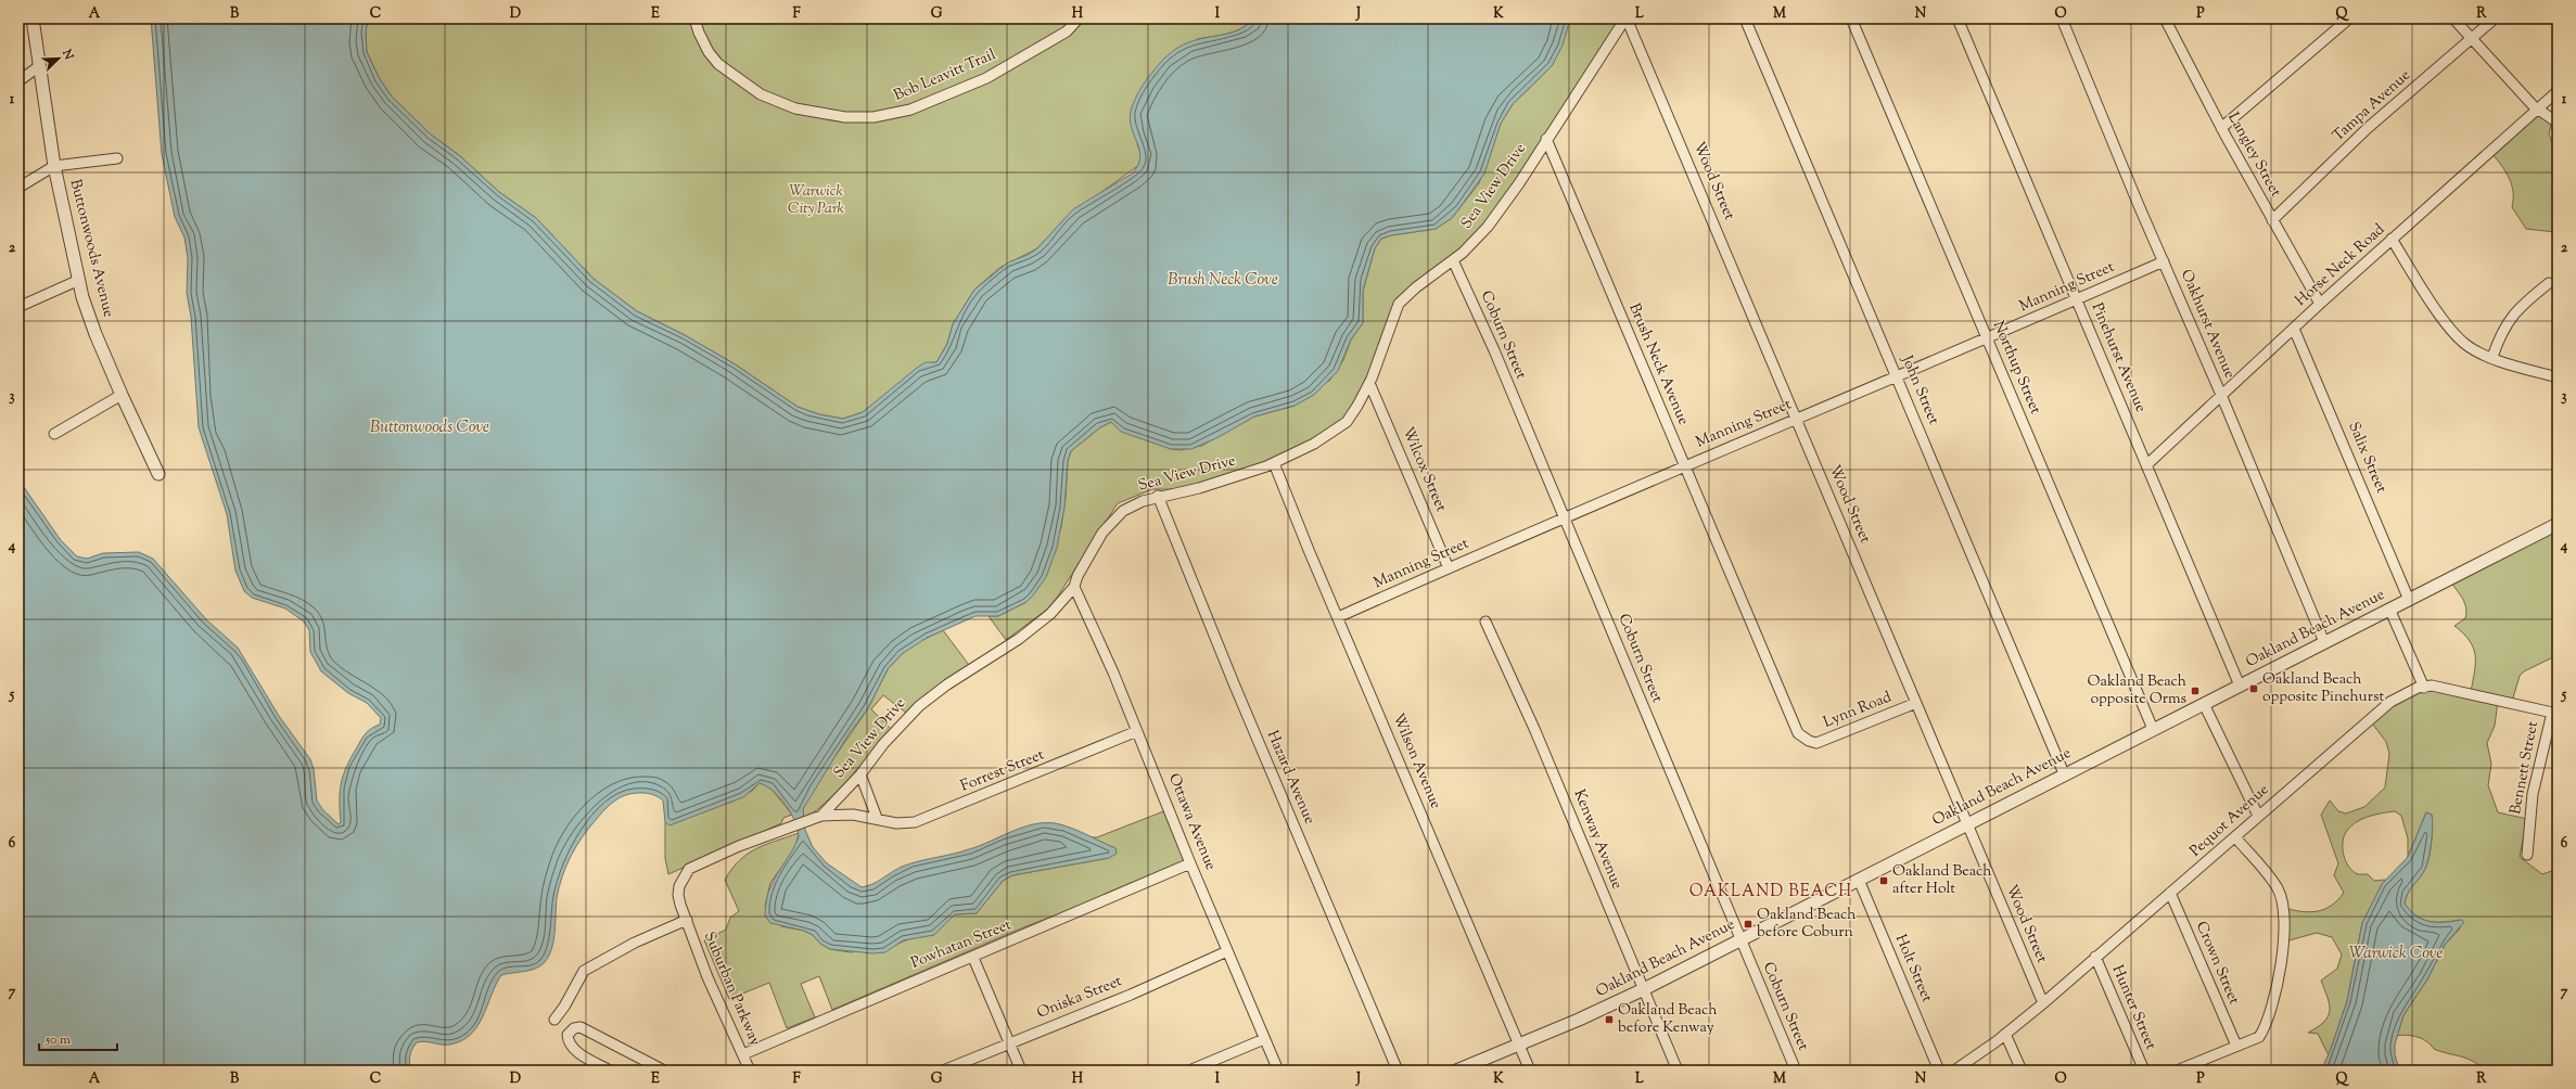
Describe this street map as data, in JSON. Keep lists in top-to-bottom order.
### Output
{
  "streets": {
    "street": [
      "Bob Leavitt Trail",
      "Tampa Avenue",
      "Langley Street",
      "Wood Street",
      "Sea View Drive",
      "Buttonwoods Avenue",
      "Horse Neck Road",
      "Manning Street",
      "Oakhurst Avenue",
      "Coburn Street",
      "Pinehurst Avenue",
      "Brush Neck Avenue",
      "Northup Street",
      "John Street",
      "Salix Street",
      "Wilcox Street",
      "Oakland Beach Avenue",
      "Lynn Road",
      "Wilson Avenue",
      "Bennett Street",
      "Forrest Street",
      "Hazard Avenue",
      "Pequot Avenue",
      "Ottawa Avenue",
      "Kenway Avenue",
      "Powhatan Street",
      "Crown Street",
      "Holt Street",
      "Suburban Parkway",
      "Oniska Street",
      "Hunter Street"
    ]
  },
  "crossings": [
    ["Tampa Avenue", "Langley Street"],
    ["Langley Street", "Horse Neck Road"],
    ["Wood Street", "Sea View Drive"],
    ["Wood Street", "Manning Street"],
    ["Wood Street", "Oakland Beach Avenue"],
    ["Wood Street", "Lynn Road"],
    ["Wood Street", "Pequot Avenue"],
    ["Sea View Drive", "Coburn Street"],
    ["Sea View Drive", "Brush Neck Avenue"],
    ["Sea View Drive", "Wilcox Street"],
    ["Sea View Drive", "Wilson Avenue"],
    ["Sea View Drive", "Forrest Street"],
    ["Sea View Drive", "Hazard Avenue"],
    ["Sea View Drive", "Ottawa Avenue"],
    ["Sea View Drive", "Suburban Parkway"],
    ["Horse Neck Road", "Oakhurst Avenue"],
    ["Horse Neck Road", "Pinehurst Avenue"],
    ["Horse Neck Road", "Salix Street"],
    ["Manning Street", "Oakhurst Avenue"],
    ["Manning Street", "Coburn Street"],
    ["Manning Street", "Pinehurst Avenue"],
    ["Manning Street", "Brush Neck Avenue"],
    ["Manning Street", "Northup Street"],
    ["Manning Street", "John Street"],
    ["Manning Street", "Wilcox Street"],
    ["Manning Street", "Wilson Avenue"],
    ["Oakhurst Avenue", "Oakland Beach Avenue"],
    ["Coburn Street", "Oakland Beach Avenue"],
    ["Pinehurst Avenue", "Oakland Beach Avenue"],
    ["Brush Neck Avenue", "Lynn Road"],
    ["Northup Street", "Oakland Beach Avenue"],
    ["John Street", "Oakland Beach Avenue"],
    ["Salix Street", "Oakland Beach Avenue"],
    ["Oakland Beach Avenue", "Wilson Avenue"],
    ["Oakland Beach Avenue", "Kenway Avenue"],
    ["Oakland Beach Avenue", "Holt Street"],
    ["Bennett Street", "Pequot Avenue"],
    ["Forrest Street", "Ottawa Avenue"],
    ["Pequot Avenue", "Crown Street"],
    ["Pequot Avenue", "Hunter Street"],
    ["Ottawa Avenue", "Powhatan Street"],
    ["Ottawa Avenue", "Oniska Street"],
    ["Powhatan Street", "Suburban Parkway"]
  ],
  "districts": ["OAKLAND BEACH"],
  "water": ["Brush Neck Cove", "Buttonwoods Cove", "Warwick Cove"],
  "parks": ["Warwick City Park"],
  "places": {
    "transit": [
      "Oakland Beach opposite Pinehurst",
      "Oakland Beach opposite Orms",
      "Oakland Beach after Holt",
      "Oakland Beach before Coburn",
      "Oakland Beach before Kenway"
    ]
  },
  "scale_bar": "50 m",
  "north": "top right",
  "grid": {
    "columns": [
      "A",
      "B",
      "C",
      "D",
      "E",
      "F",
      "G",
      "H",
      "I",
      "J",
      "K",
      "L",
      "M",
      "N",
      "O",
      "P",
      "Q",
      "R"
    ],
    "rows": [
      "1",
      "2",
      "3",
      "4",
      "5",
      "6",
      "7"
    ]
  }
}
